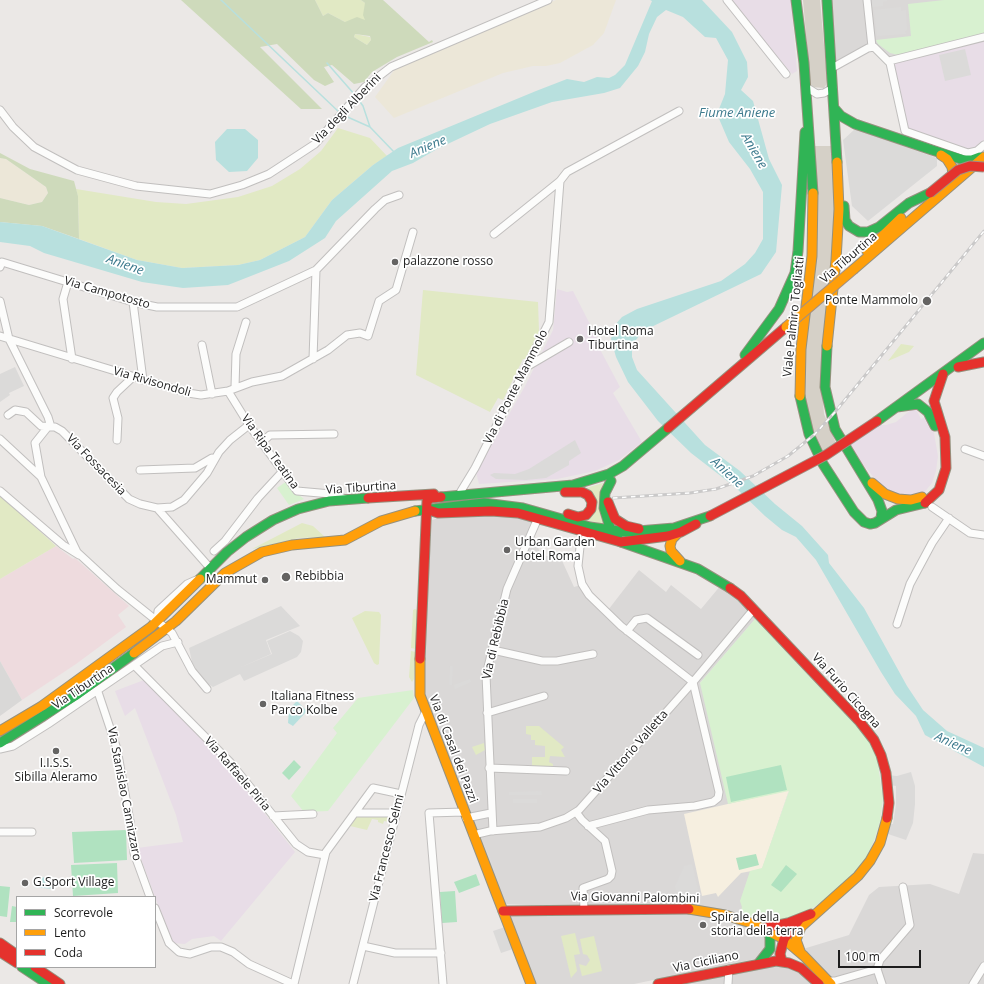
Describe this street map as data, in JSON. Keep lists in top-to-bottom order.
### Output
{
  "streets": {
    "main road": [
      "Via Tiburtina",
      "Viale Palmiro Togliatti",
      "Via Furio Cicogna",
      "Via di Casal dei Pazzi",
      "Via Giovanni Palombini",
      "Via Ciciliano"
    ],
    "street": [
      "Via degli Alberini",
      "Via Campotosto",
      "Via Rivisondoli",
      "Via di Ponte Mammolo",
      "Via Ripa Teatina",
      "Via Fossacesia",
      "Via di Rebibbia",
      "Via Vittorio Valletta",
      "Via Raffaele Piria",
      "Via Stanislao Cannizzaro",
      "Via Francesco Selmi"
    ]
  },
  "crossings": [
    ["Via Tiburtina", "Via di Ponte Mammolo"],
    ["Via Tiburtina", "Via Ripa Teatina"],
    ["Via Tiburtina", "Via di Casal dei Pazzi"],
    ["Via Tiburtina", "Via Raffaele Piria"],
    ["Via Tiburtina", "Via Stanislao Cannizzaro"],
    ["Via Rivisondoli", "Via Ripa Teatina"],
    ["Via di Rebibbia", "Via Vittorio Valletta"],
    ["Via Furio Cicogna", "Via Vittorio Valletta"],
    ["Via Furio Cicogna", "Via Giovanni Palombini"],
    ["Via di Casal dei Pazzi", "Via Vittorio Valletta"],
    ["Via di Casal dei Pazzi", "Via Francesco Selmi"],
    ["Via di Casal dei Pazzi", "Via Giovanni Palombini"]
  ],
  "water": ["Fiume Aniene", "Aniene"],
  "places": [
    "palazzone rosso",
    "Ponte Mammolo",
    "Hotel Roma Tiburtina",
    "Urban Garden Hotel Roma",
    "Rebibbia",
    "Mammut",
    "Italiana Fitness Parco Kolbe",
    "I.I.S.S. Sibilla Aleramo",
    "G.Sport Village",
    "Spirale della storia della terra"
  ],
  "legend": ["Scorrevole", "Lento", "Coda"],
  "scale_bar": "100 m"
}
